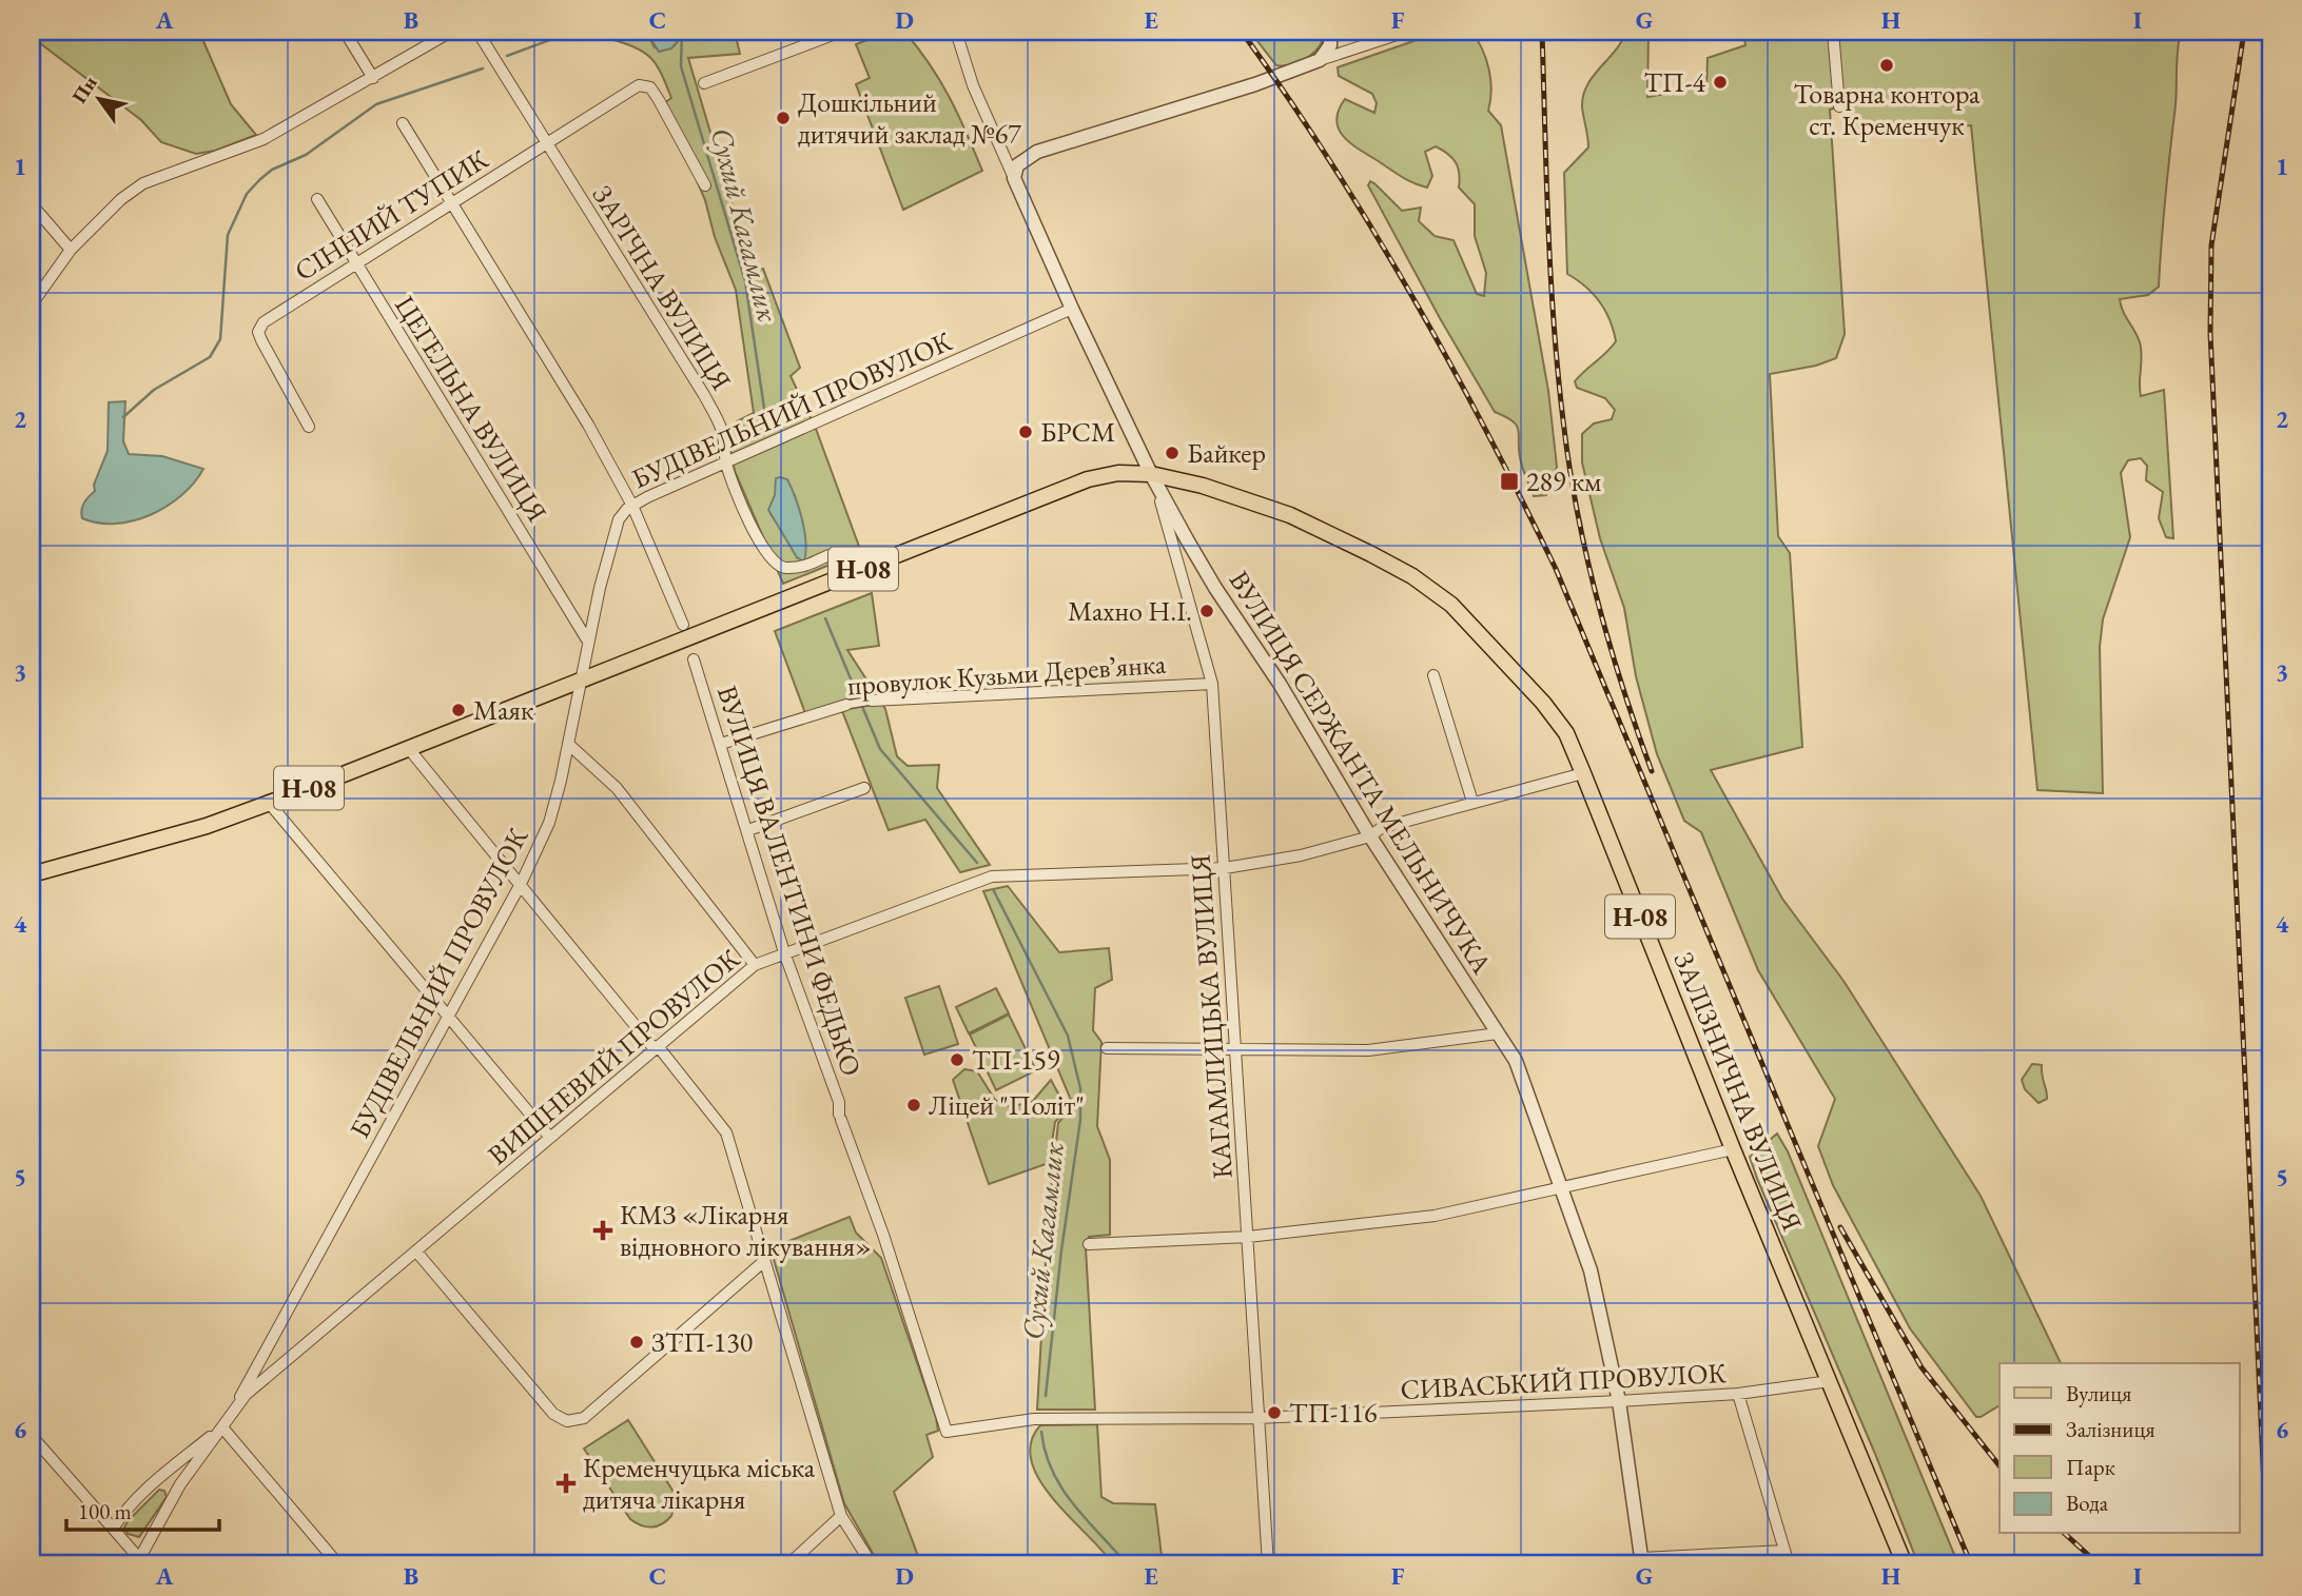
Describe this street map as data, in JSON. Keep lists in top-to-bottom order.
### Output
{
  "streets": {
    "main road": ["Н-08", "ЗАЛІЗНИЧНА ВУЛИЦЯ"],
    "street": [
      "СІННИЙ ТУПИК",
      "ЗАРІЧНА ВУЛИЦЯ",
      "ЦЕГЕЛЬНА ВУЛИЦЯ",
      "БУДІВЕЛЬНИЙ ПРОВУЛОК",
      "провулок Кузьми Деревʼянка",
      "ВУЛИЦЯ СЕРЖАНТА МЕЛЬНИЧУКА",
      "ВУЛИЦЯ ВАЛЕНТИНИ ФЕДЬКО",
      "КАГАМЛИЦЬКА ВУЛИЦЯ",
      "ВИШНЕВИЙ ПРОВУЛОК",
      "СИВАСЬКИЙ ПРОВУЛОК"
    ]
  },
  "crossings": [
    ["СІННИЙ ТУПИК", "ЗАРІЧНА ВУЛИЦЯ"],
    ["СІННИЙ ТУПИК", "ЦЕГЕЛЬНА ВУЛИЦЯ"],
    ["ЗАРІЧНА ВУЛИЦЯ", "БУДІВЕЛЬНИЙ ПРОВУЛОК"],
    ["ЗАРІЧНА ВУЛИЦЯ", "Н-08"],
    ["ЦЕГЕЛЬНА ВУЛИЦЯ", "БУДІВЕЛЬНИЙ ПРОВУЛОК"],
    ["БУДІВЕЛЬНИЙ ПРОВУЛОК", "Н-08"],
    ["БУДІВЕЛЬНИЙ ПРОВУЛОК", "ВУЛИЦЯ СЕРЖАНТА МЕЛЬНИЧУКА"],
    ["БУДІВЕЛЬНИЙ ПРОВУЛОК", "ВИШНЕВИЙ ПРОВУЛОК"],
    ["Н-08", "ВУЛИЦЯ СЕРЖАНТА МЕЛЬНИЧУКА"],
    ["Н-08", "КАГАМЛИЦЬКА ВУЛИЦЯ"],
    ["Н-08", "ЗАЛІЗНИЧНА ВУЛИЦЯ"],
    ["провулок Кузьми Деревʼянка", "ВУЛИЦЯ ВАЛЕНТИНИ ФЕДЬКО"],
    ["провулок Кузьми Деревʼянка", "КАГАМЛИЦЬКА ВУЛИЦЯ"],
    ["ВУЛИЦЯ СЕРЖАНТА МЕЛЬНИЧУКА", "КАГАМЛИЦЬКА ВУЛИЦЯ"],
    ["ВУЛИЦЯ СЕРЖАНТА МЕЛЬНИЧУКА", "ВИШНЕВИЙ ПРОВУЛОК"],
    ["ВУЛИЦЯ СЕРЖАНТА МЕЛЬНИЧУКА", "ЗАЛІЗНИЧНА ВУЛИЦЯ"],
    ["ВУЛИЦЯ СЕРЖАНТА МЕЛЬНИЧУКА", "СИВАСЬКИЙ ПРОВУЛОК"],
    ["ВУЛИЦЯ ВАЛЕНТИНИ ФЕДЬКО", "ВИШНЕВИЙ ПРОВУЛОК"],
    ["ВУЛИЦЯ ВАЛЕНТИНИ ФЕДЬКО", "СИВАСЬКИЙ ПРОВУЛОК"],
    ["КАГАМЛИЦЬКА ВУЛИЦЯ", "ВИШНЕВИЙ ПРОВУЛОК"],
    ["КАГАМЛИЦЬКА ВУЛИЦЯ", "ЗАЛІЗНИЧНА ВУЛИЦЯ"],
    ["КАГАМЛИЦЬКА ВУЛИЦЯ", "СИВАСЬКИЙ ПРОВУЛОК"],
    ["ВИШНЕВИЙ ПРОВУЛОК", "ЗАЛІЗНИЧНА ВУЛИЦЯ"],
    ["ЗАЛІЗНИЧНА ВУЛИЦЯ", "СИВАСЬКИЙ ПРОВУЛОК"]
  ],
  "water": ["Сухий Кагамлик"],
  "places": {
    "other": [
      "Товарна контора ст. Кременчук",
      "ТП-4",
      "Дошкільний дитячий заклад №67",
      "БРСМ",
      "Байкер",
      "Махно Н.І.",
      "Маяк",
      "ТП-159",
      "Ліцей \"Політ\"",
      "ЗТП-130",
      "ТП-116"
    ],
    "transit": ["289 км"],
    "health": ["КМЗ «Лікарня відновного лікування»", "Кременчуцька міська дитяча лікарня"]
  },
  "legend": [
    "Вулиця",
    "Залізниця",
    "Парк",
    "Вода"
  ],
  "scale_bar": "100 m",
  "north": "top left",
  "grid": {
    "columns": [
      "A",
      "B",
      "C",
      "D",
      "E",
      "F",
      "G",
      "H",
      "I"
    ],
    "rows": [
      "1",
      "2",
      "3",
      "4",
      "5",
      "6"
    ]
  }
}
